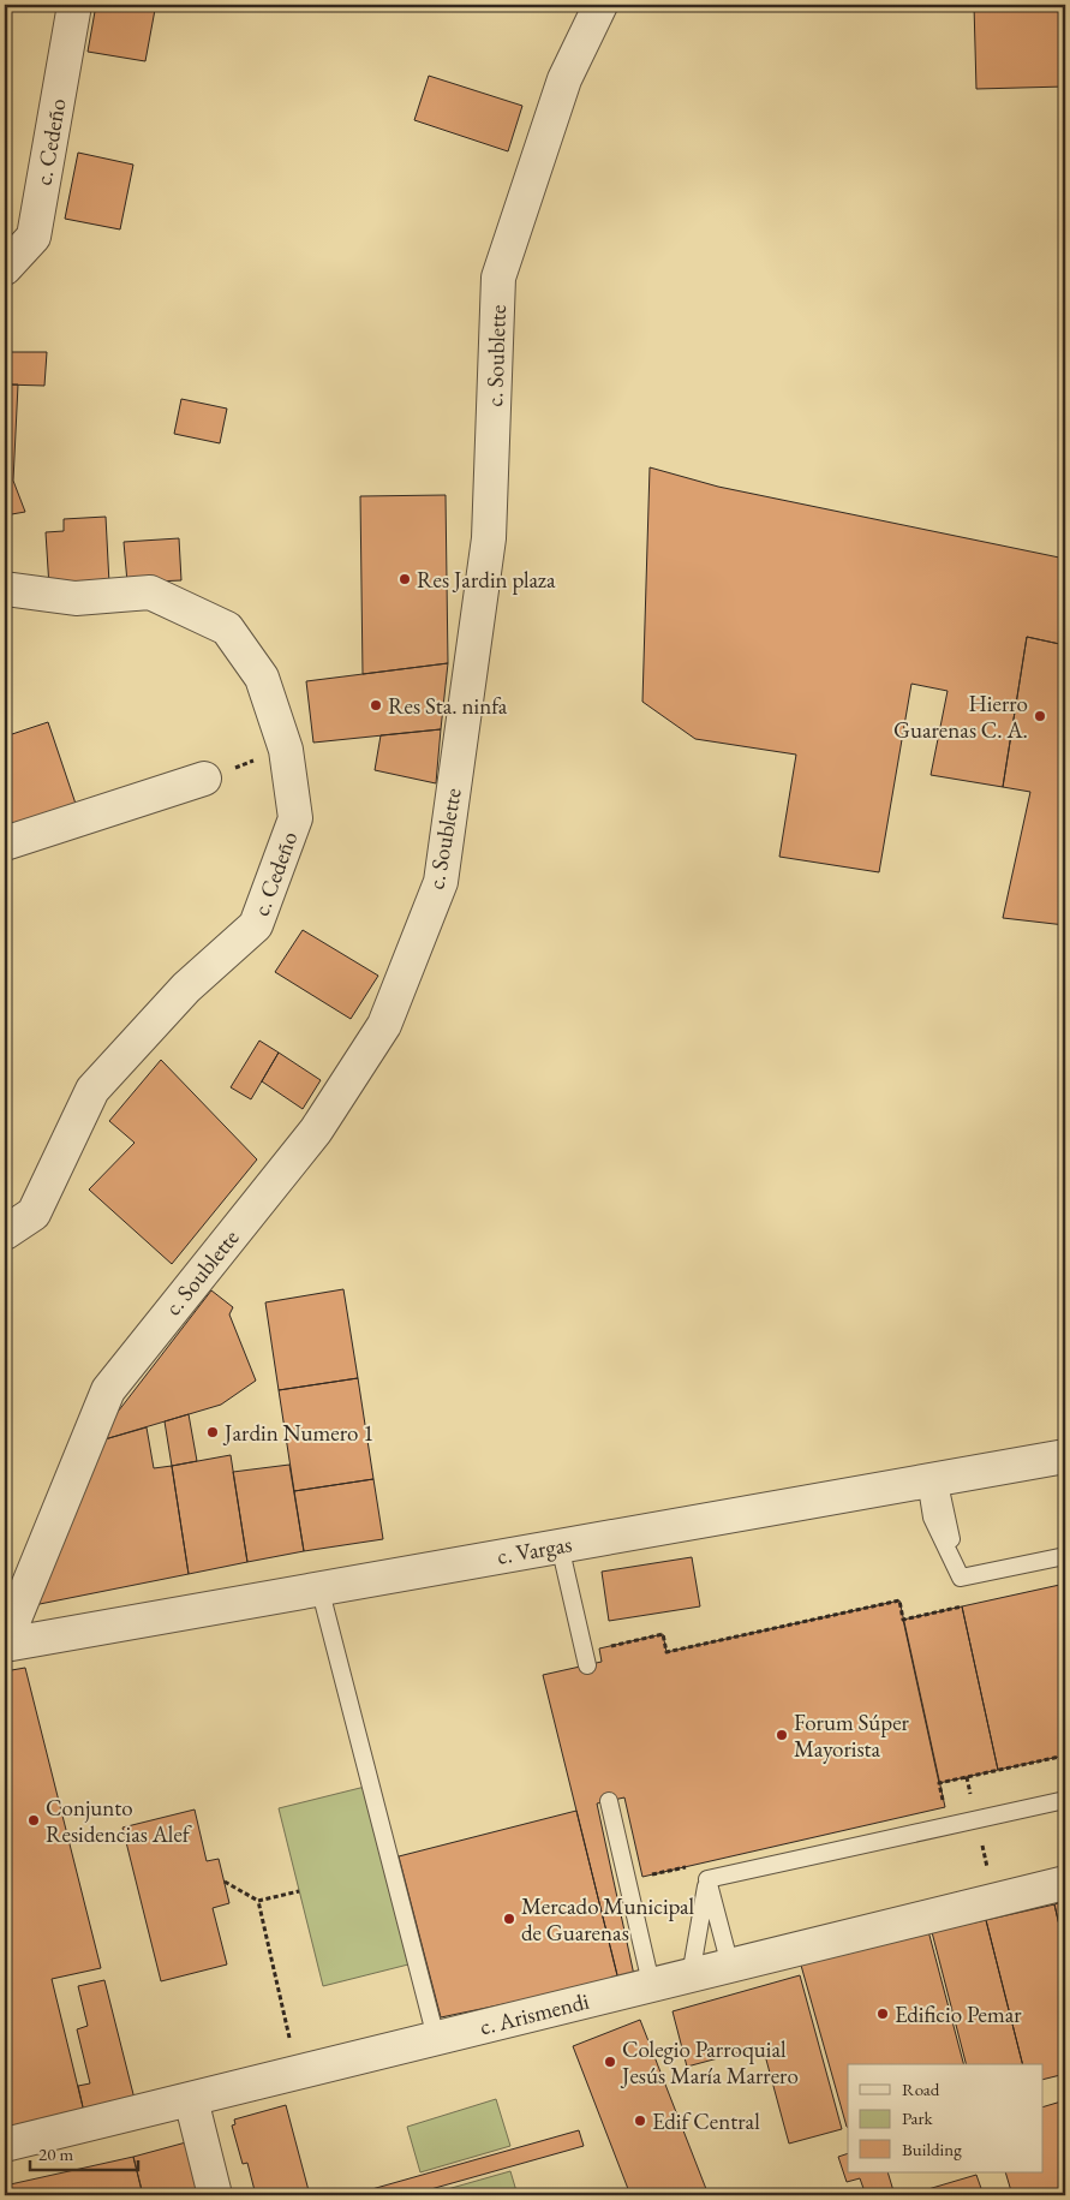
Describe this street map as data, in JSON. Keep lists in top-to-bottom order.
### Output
{
  "streets": {
    "street": [
      "c. Cedeño",
      "c. Soublette",
      "c. Vargas",
      "c. Arismendi"
    ]
  },
  "crossings": [
    ["c. Soublette", "c. Vargas"]
  ],
  "places": [
    "Res Jardin plaza",
    "Res Sta. ninfa",
    "Hierro Guarenas C. A.",
    "Jardin Numero 1",
    "Forum Súper Mayorista",
    "Conjunto Residencias Alef",
    "Mercado Municipal de Guarenas",
    "Edificio Pemar",
    "Colegio Parroquial Jesús María Marrero",
    "Edif Central"
  ],
  "legend": ["Road", "Park", "Building"],
  "scale_bar": "20 m"
}
